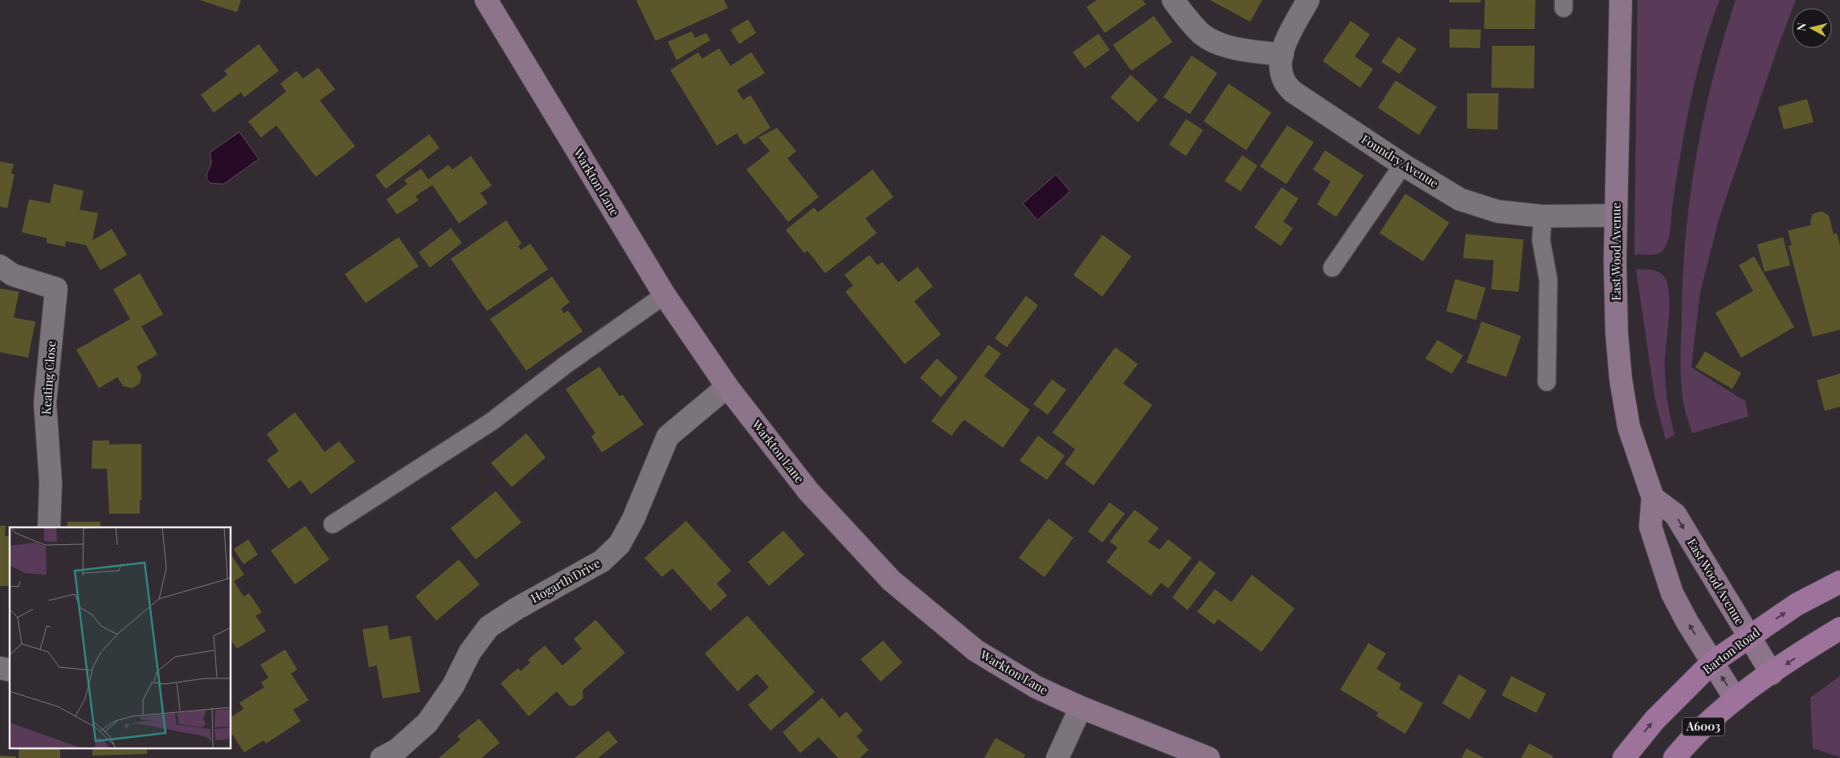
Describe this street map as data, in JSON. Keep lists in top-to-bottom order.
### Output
{
  "streets": {
    "main road": ["Barton Road", "A6003"],
    "street": [
      "Foundry Avenue",
      "Warkton Lane",
      "East Wood Avenue",
      "Keating Close",
      "Hogarth Drive"
    ]
  },
  "crossings": [
    ["Foundry Avenue", "East Wood Avenue"],
    ["Warkton Lane", "Hogarth Drive"],
    ["East Wood Avenue", "Barton Road"],
    ["East Wood Avenue", "A6003"]
  ],
  "north": "left"
}
